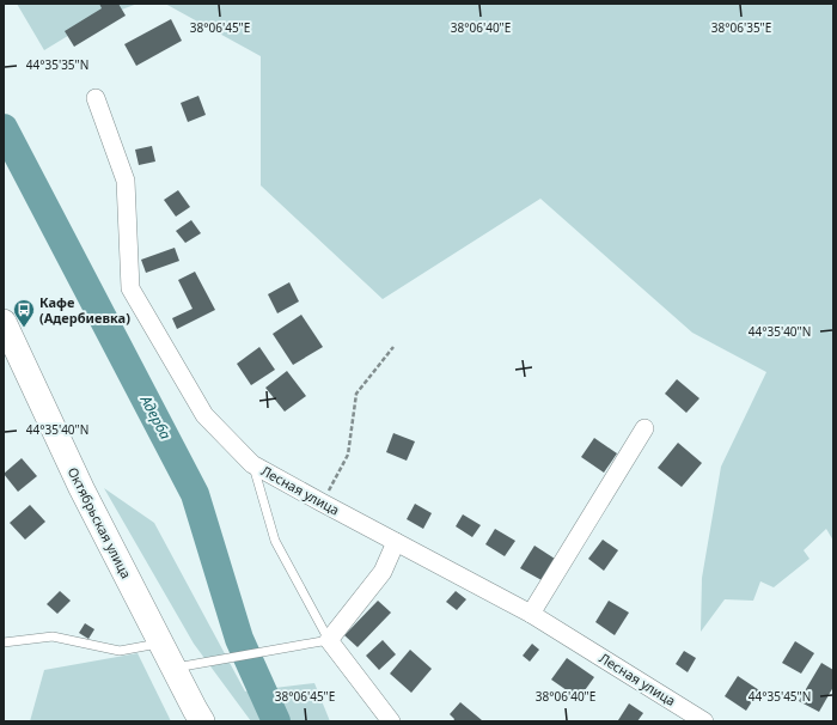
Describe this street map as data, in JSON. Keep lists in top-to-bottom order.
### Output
{
  "streets": {
    "street": ["Лесная улица", "Октябрьская улица"]
  },
  "water": ["Адерба"],
  "places": {
    "bus stop": ["Кафе (Адербиевка)"]
  },
  "coordinates": [
    "38°06'45\"E",
    "38°06'40\"E",
    "38°06'35\"E",
    "44°35'35\"N",
    "44°35'40\"N",
    "44°35'45\"N"
  ]
}
